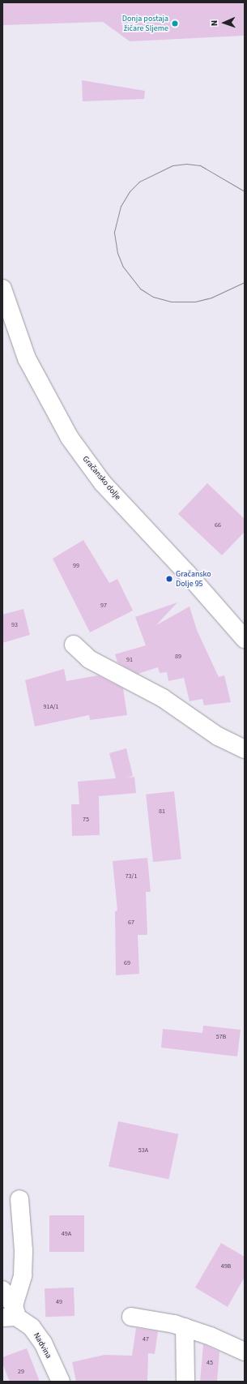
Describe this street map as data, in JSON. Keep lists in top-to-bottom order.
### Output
{
  "streets": {
    "street": ["Gračansko dolje", "Nadvina"]
  },
  "places": ["Donja postaja žičare Sljeme", "Gračansko Dolje 95"],
  "house_numbers": [
    "66",
    "99",
    "97",
    "93",
    "89",
    "91",
    "91A/1",
    "81",
    "75",
    "73/1",
    "67",
    "69",
    "57B",
    "53A",
    "49A",
    "49B",
    "49",
    "47",
    "45",
    "29"
  ],
  "north": "left"
}
